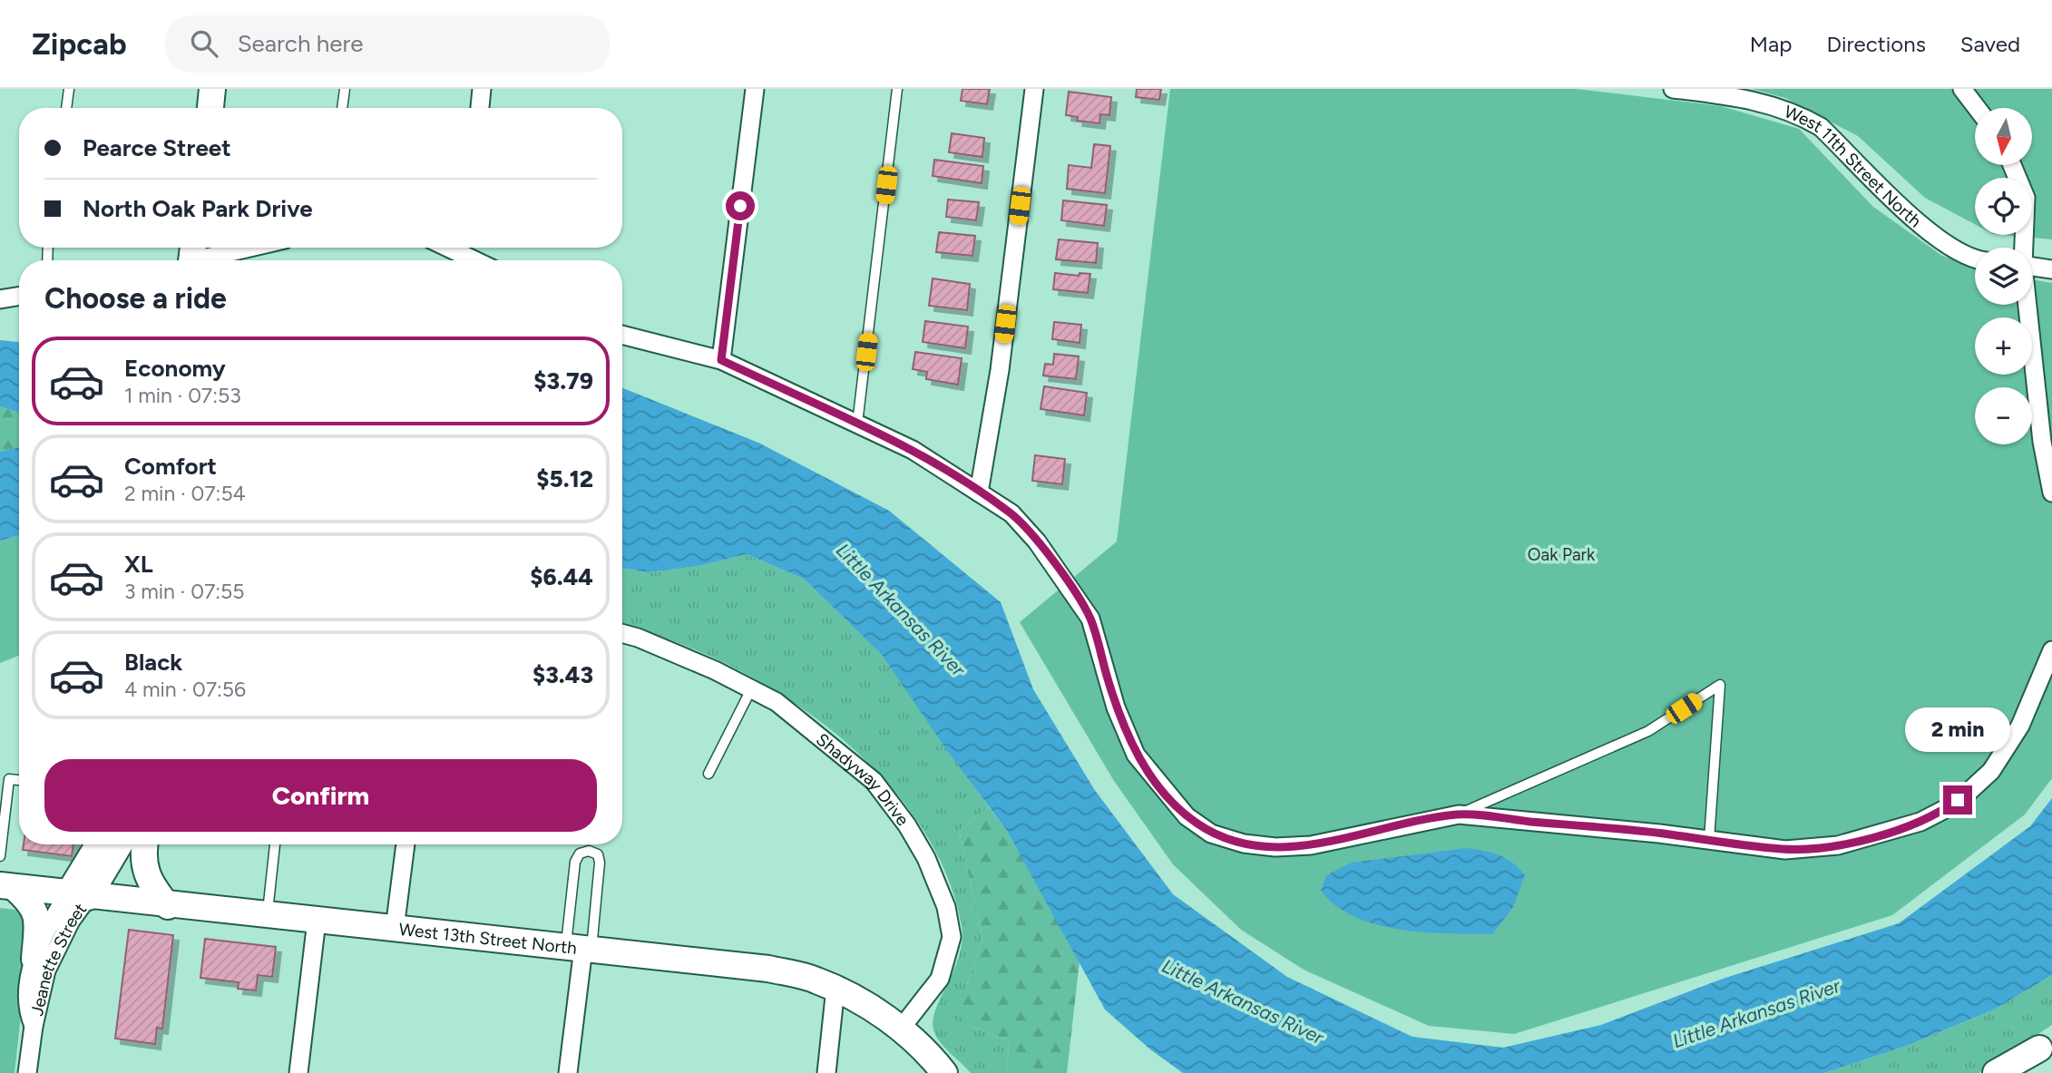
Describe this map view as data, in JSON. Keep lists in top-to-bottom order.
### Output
{
  "streets": {
    "street": [
      "West 11th Street North",
      "Shadyway Drive",
      "West 13th Street North",
      "Jeanette Street"
    ]
  },
  "crossings": [
    ["Shadyway Drive", "West 13th Street North"],
    ["West 13th Street North", "Jeanette Street"]
  ],
  "water": ["Little Arkansas River"],
  "parks": ["Oak Park"],
  "north": "bottom",
  "page": {
    "header": "Zipcab",
    "search": "Search here",
    "nav": ["Map", "Directions", "Saved"],
    "map_buttons": ["+", "−"],
    "banner": ["Pearce Street", "North Oak Park Drive"],
    "heading": "Choose a ride",
    "list": [
      {
        "name": "Economy",
        "note": "1 min · 07:53",
        "value": "$3.79"
      },
      {
        "name": "Comfort",
        "note": "2 min · 07:54",
        "value": "$5.12"
      },
      {
        "name": "XL",
        "note": "3 min · 07:55",
        "value": "$6.44"
      },
      {
        "name": "Black",
        "note": "4 min · 07:56",
        "value": "$3.43"
      }
    ],
    "bubble": "2 min",
    "buttons": "Confirm"
  }
}
